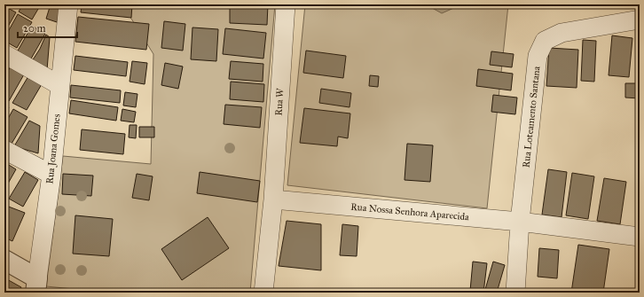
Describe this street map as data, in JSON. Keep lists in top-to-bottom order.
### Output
{
  "streets": {
    "street": [
      "Rua W",
      "Rua Loteamento Santana",
      "Rua Joana Gomes",
      "Rua Nossa Senhora Aparecida"
    ]
  },
  "crossings": [
    ["Rua W", "Rua Nossa Senhora Aparecida"],
    ["Rua Loteamento Santana", "Rua Nossa Senhora Aparecida"]
  ],
  "scale_bar": "20 m"
}
